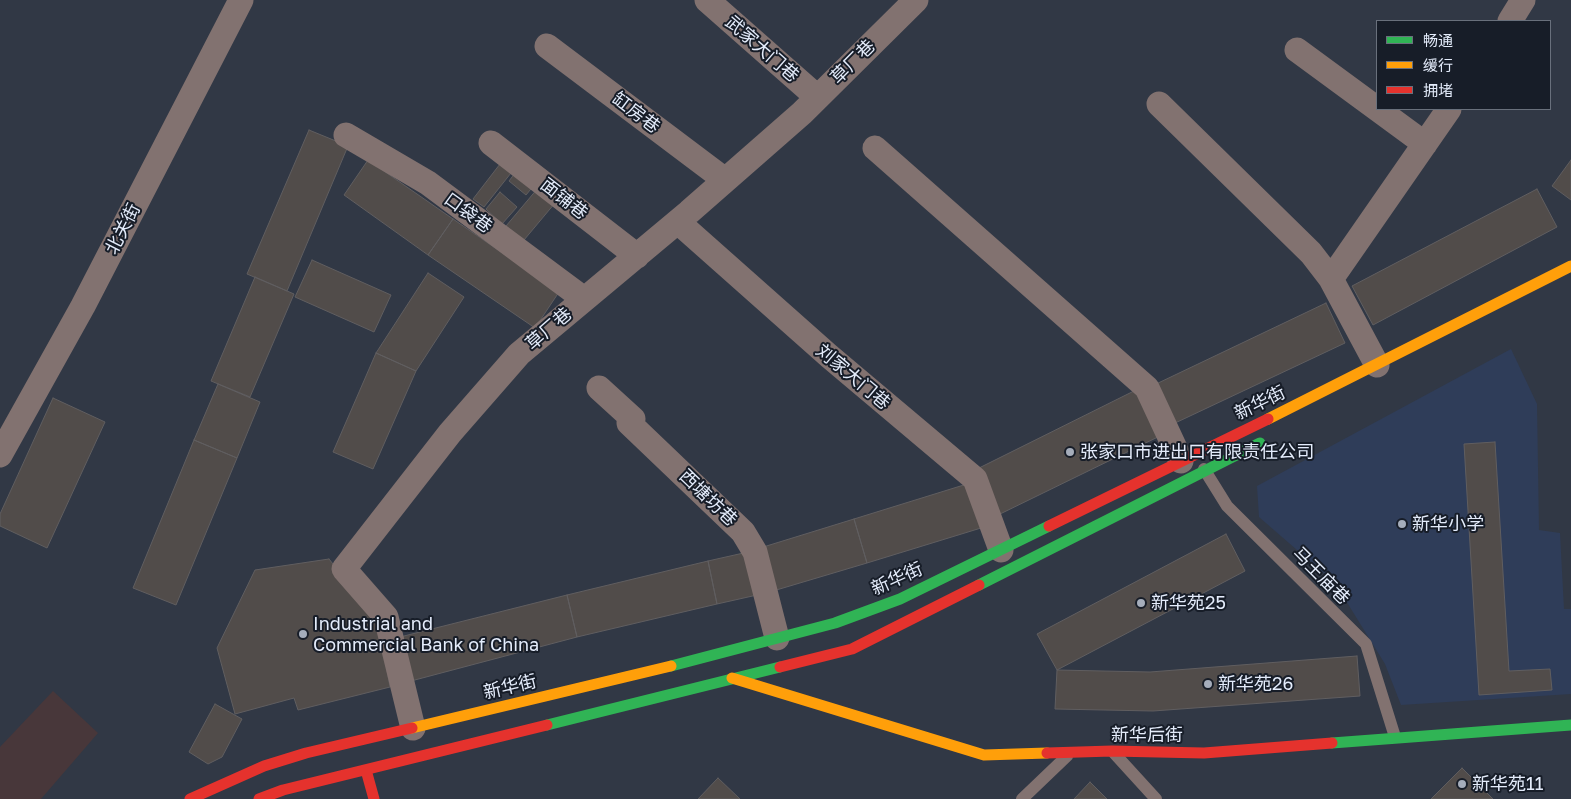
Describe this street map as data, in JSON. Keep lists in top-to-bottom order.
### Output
{
  "streets": {
    "main road": ["新华街", "新华后街"],
    "street": [
      "武家大门巷",
      "草厂巷",
      "缸房巷",
      "面铺巷",
      "口袋巷",
      "北关街",
      "刘家大门巷",
      "西塘坊巷"
    ],
    "lane": ["马王庙巷"]
  },
  "crossings": [
    ["武家大门巷", "草厂巷"],
    ["草厂巷", "缸房巷"],
    ["草厂巷", "面铺巷"],
    ["草厂巷", "口袋巷"],
    ["草厂巷", "刘家大门巷"],
    ["草厂巷", "新华街"],
    ["刘家大门巷", "新华街"],
    ["新华街", "西塘坊巷"],
    ["新华街", "马王庙巷"],
    ["新华街", "新华后街"],
    ["马王庙巷", "新华后街"]
  ],
  "places": [
    "张家口市进出口有限责任公司",
    "新华小学",
    "新华苑25",
    "Industrial and Commercial Bank of China",
    "新华苑26",
    "新华苑11"
  ],
  "legend": ["畅通", "缓行", "拥堵"]
}
